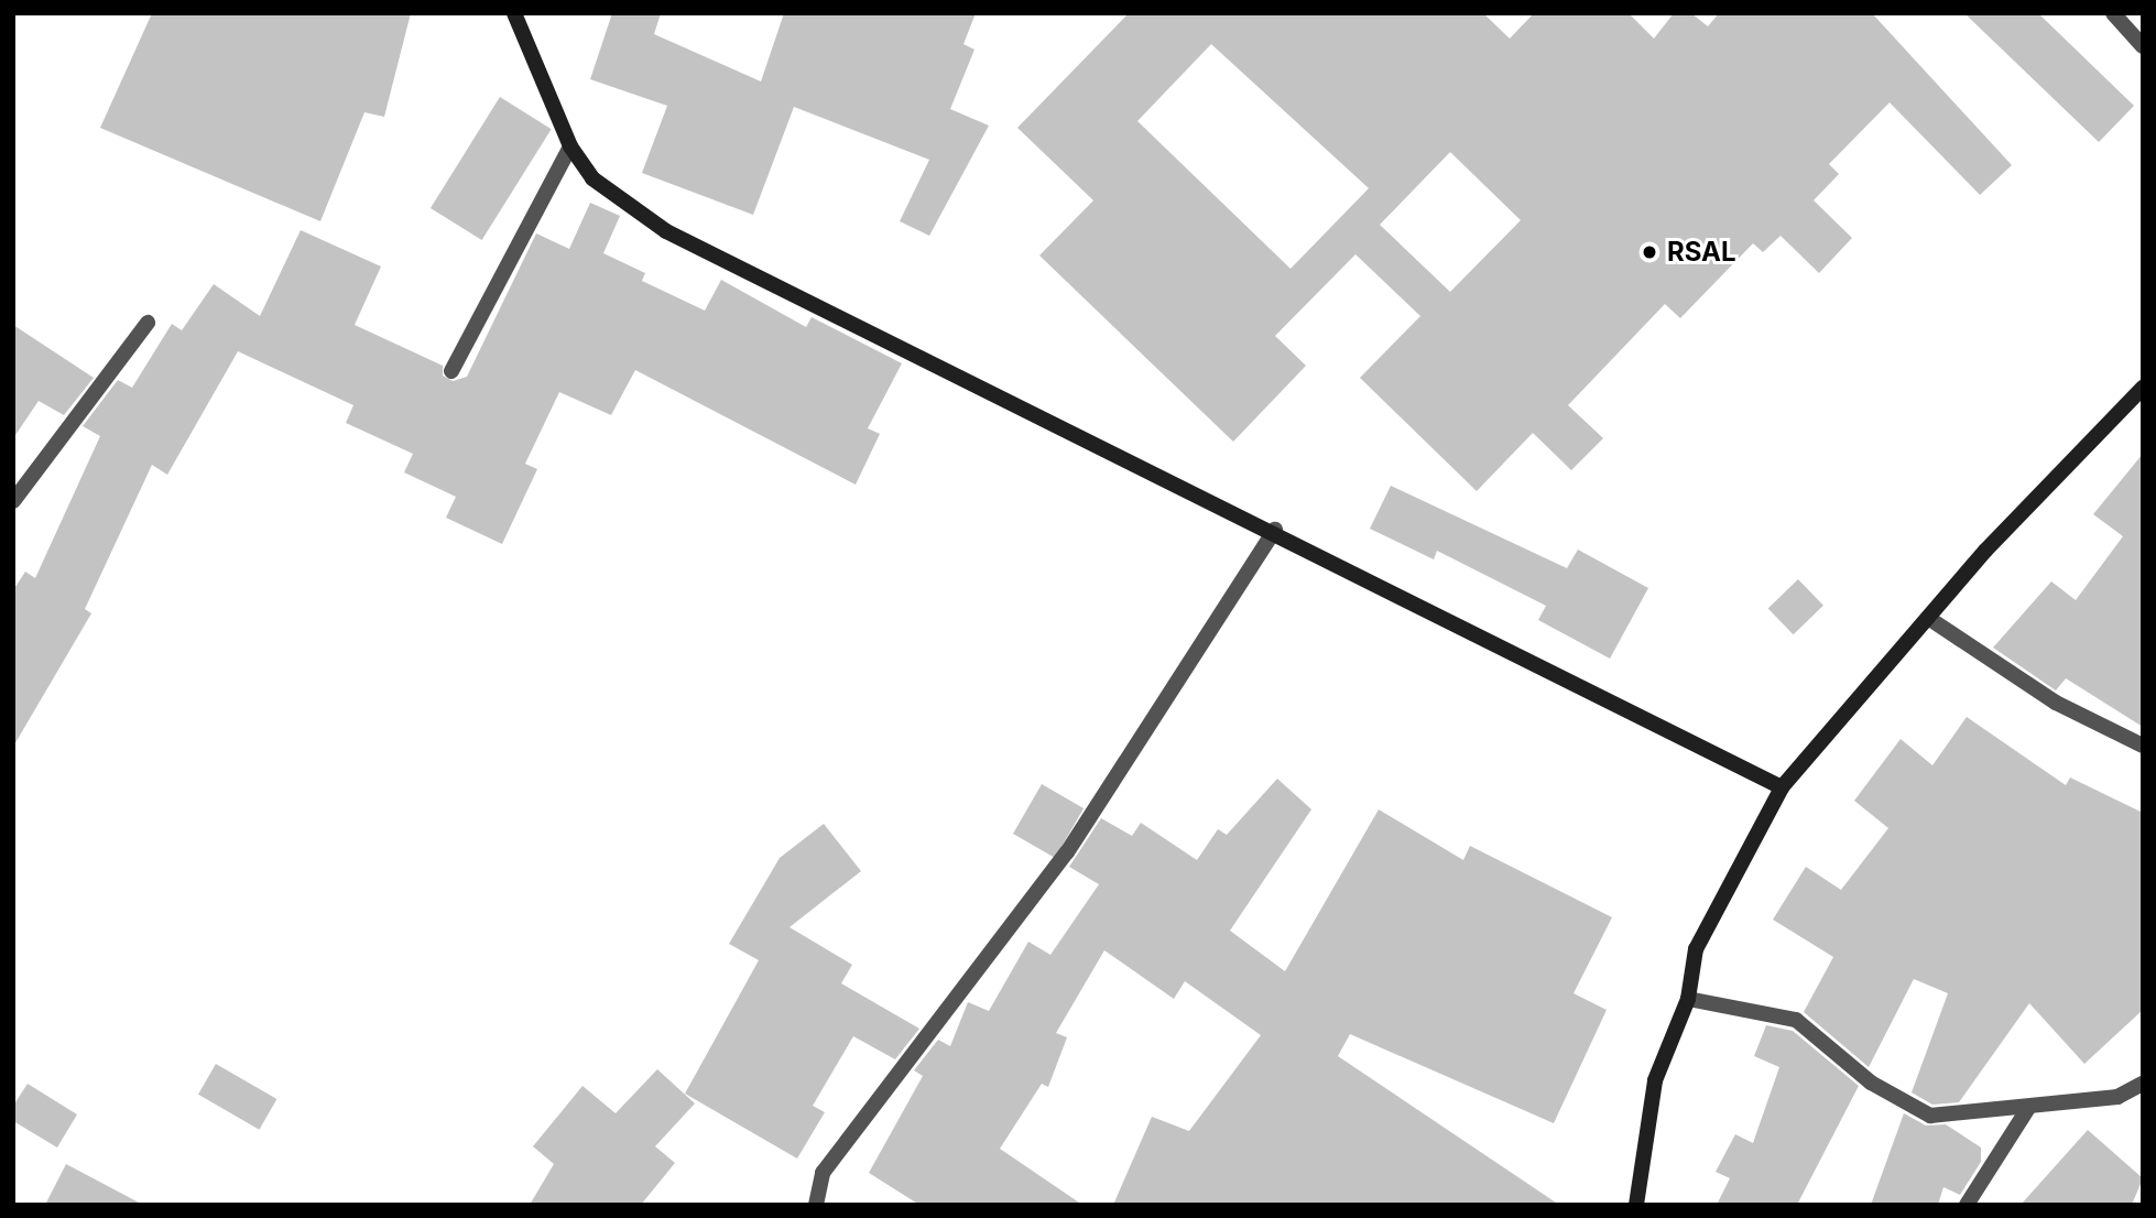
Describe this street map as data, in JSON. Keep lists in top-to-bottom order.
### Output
{
  "places": ["RSAL"]
}
